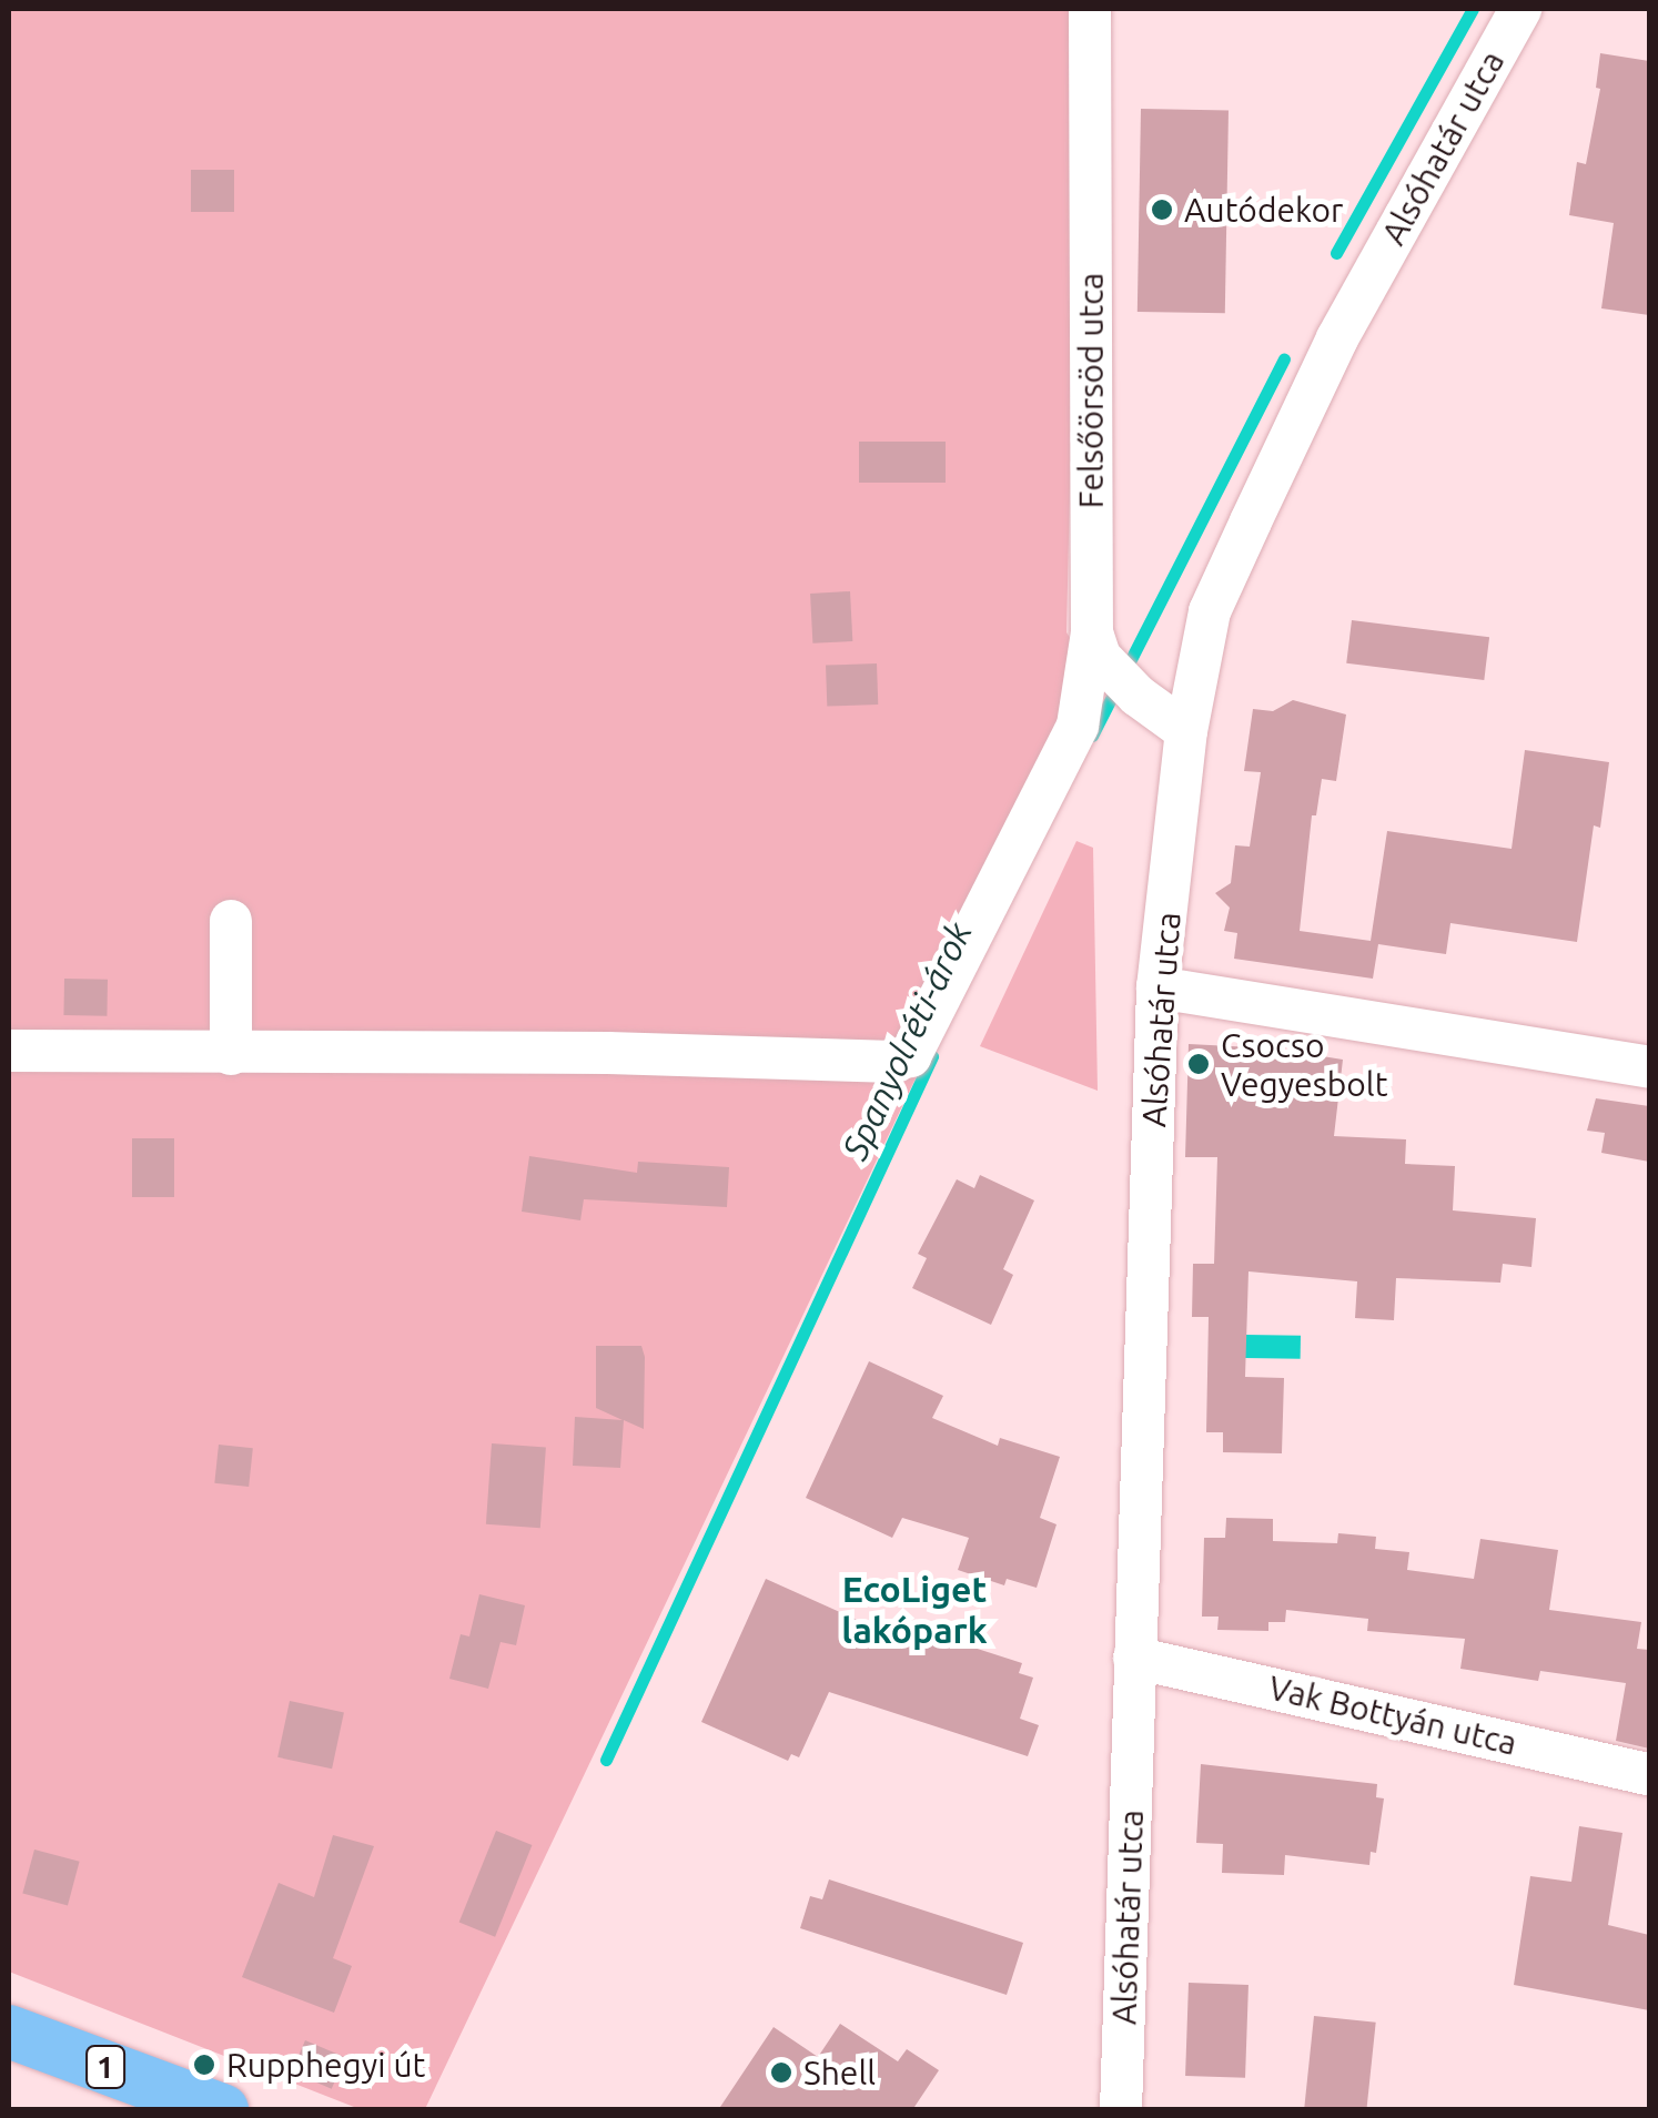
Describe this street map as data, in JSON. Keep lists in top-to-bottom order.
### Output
{
  "streets": {
    "main road": ["1"],
    "street": ["Alsóhatár utca", "Felsőörsöd utca", "Vak Bottyán utca"]
  },
  "crossings": [
    ["Alsóhatár utca", "Vak Bottyán utca"]
  ],
  "districts": ["EcoLiget lakópark"],
  "water": ["Spanyolréti-árok"],
  "places": [
    "Autódekor",
    "Csocso Vegyesbolt",
    "Rupphegyi út",
    "Shell"
  ]
}
